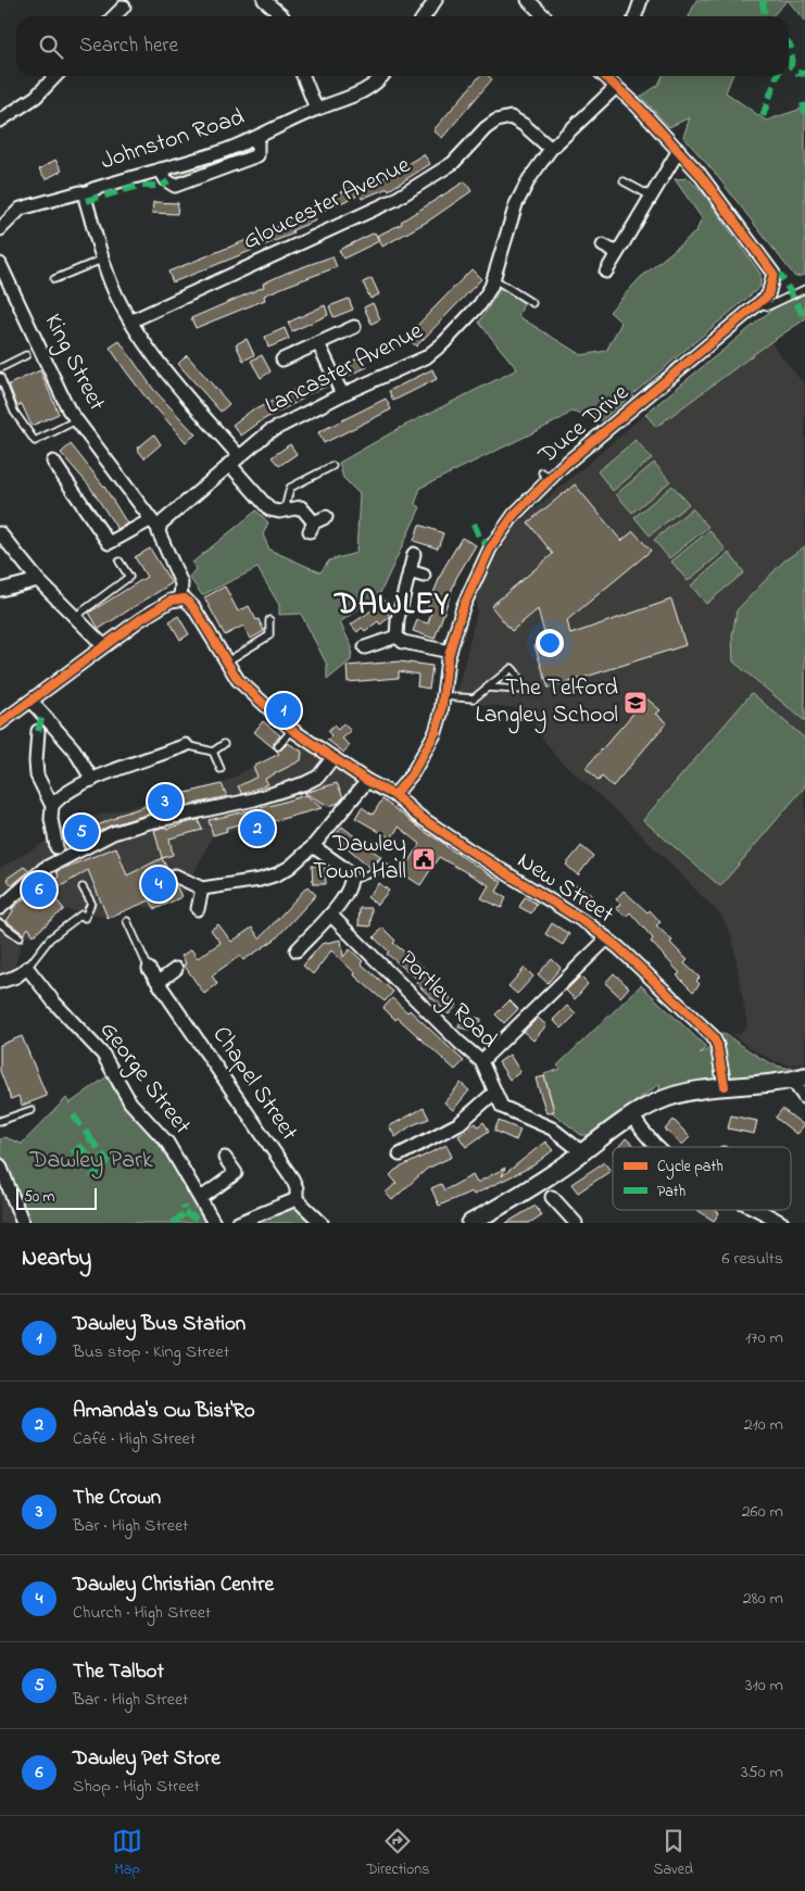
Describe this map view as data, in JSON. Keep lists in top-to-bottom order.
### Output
{
  "streets": {
    "street": [
      "Johnston Road",
      "Gloucester Avenue",
      "King Street",
      "Lancaster Avenue",
      "Duce Drive",
      "New Street",
      "Portley Road",
      "George Street",
      "Chapel Street"
    ]
  },
  "crossings": [
    ["Gloucester Avenue", "Lancaster Avenue"],
    ["King Street", "Lancaster Avenue"],
    ["Lancaster Avenue", "Duce Drive"],
    ["Duce Drive", "New Street"]
  ],
  "districts": ["DAWLEY"],
  "parks": ["Dawley Park"],
  "places": {
    "school or university": ["The Telford Langley School"],
    "public building": ["Dawley Town Hall"]
  },
  "legend": ["Cycle path", "Path"],
  "scale_bar": "50 m",
  "page": {
    "search": "Search here",
    "pins": [
      "1",
      "3",
      "2",
      "5",
      "4",
      "6"
    ],
    "scale": "50 m",
    "heading": ["Nearby", "6 results"],
    "list": [
      {
        "mark": "1",
        "name": "Dawley Bus Station",
        "note": "Bus stop · King Street",
        "value": "170 m"
      },
      {
        "mark": "2",
        "name": "Amanda's Ow Bist'Ro",
        "note": "Café · High Street",
        "value": "210 m"
      },
      {
        "mark": "3",
        "name": "The Crown",
        "note": "Bar · High Street",
        "value": "260 m"
      },
      {
        "mark": "4",
        "name": "Dawley Christian Centre",
        "note": "Church · High Street",
        "value": "280 m"
      },
      {
        "mark": "5",
        "name": "The Talbot",
        "note": "Bar · High Street",
        "value": "310 m"
      },
      {
        "mark": "6",
        "name": "Dawley Pet Store",
        "note": "Shop · High Street",
        "value": "350 m"
      }
    ],
    "nav": ["Map", "Directions", "Saved"]
  }
}
